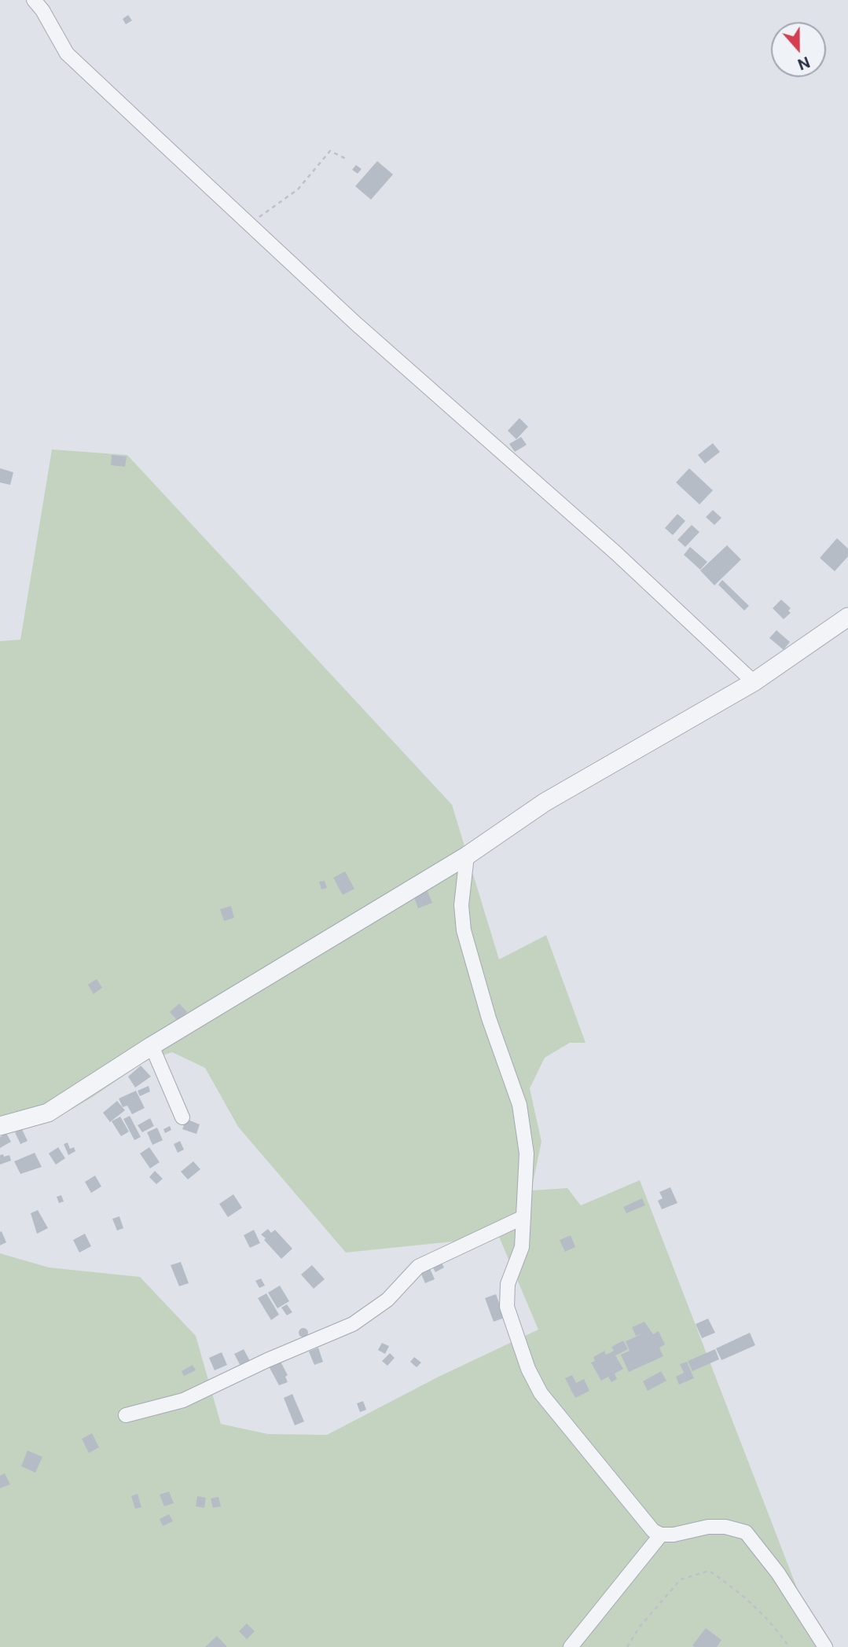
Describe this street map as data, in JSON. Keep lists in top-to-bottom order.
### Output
{
  "north": "bottom"
}
